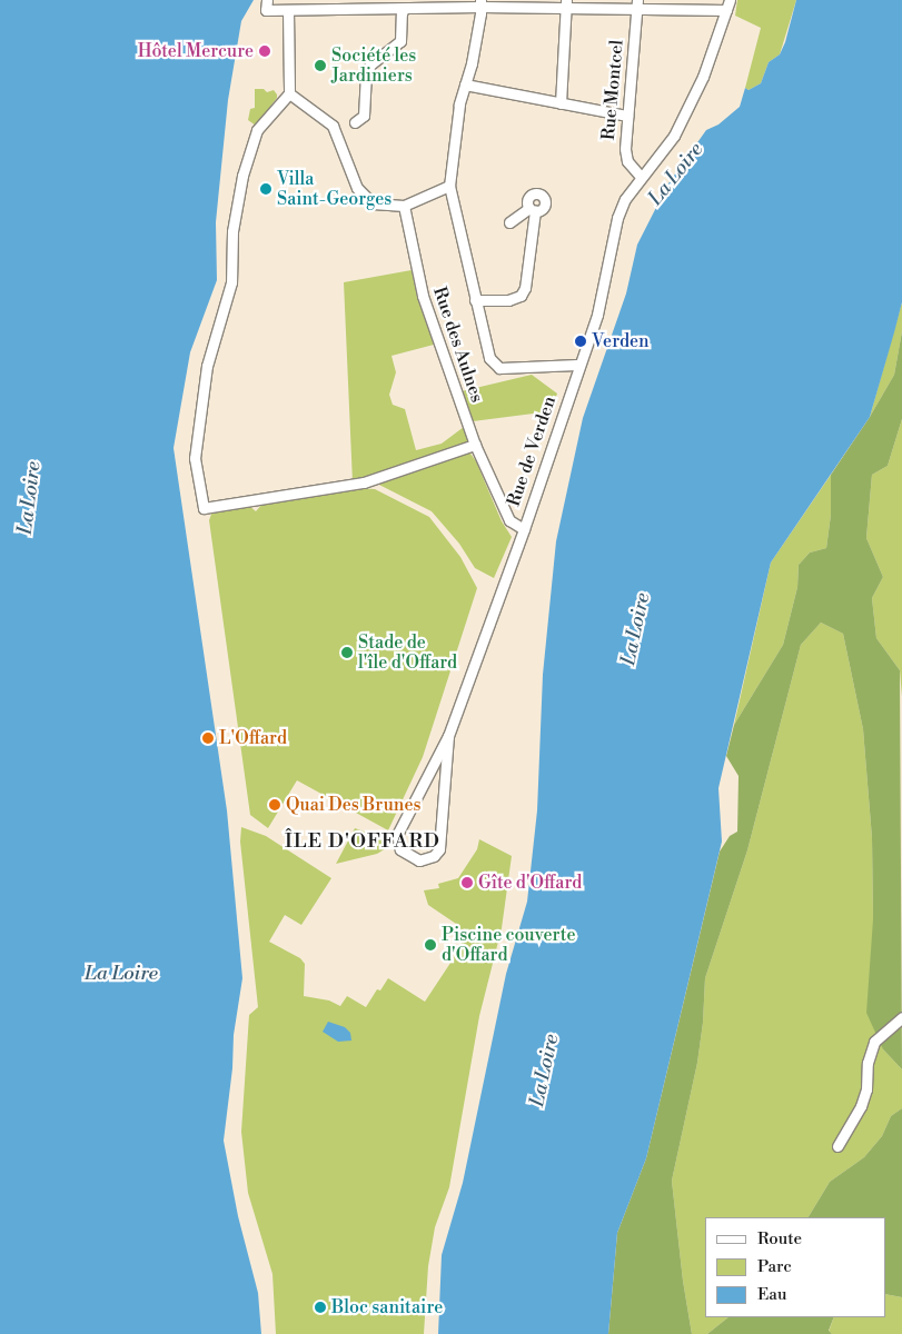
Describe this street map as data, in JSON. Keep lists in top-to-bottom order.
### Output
{
  "streets": {
    "street": ["Rue Montcel", "Rue des Aulnes", "Rue de Verden"]
  },
  "crossings": [
    ["Rue Montcel", "Rue de Verden"],
    ["Rue des Aulnes", "Rue de Verden"]
  ],
  "districts": ["ÎLE D'OFFARD"],
  "water": ["La Loire"],
  "places": [
    "Hôtel Mercure",
    "Société les Jardiniers",
    "Villa Saint-Georges",
    "Verden",
    "Stade de l'île d'Offard",
    "L'Offard",
    "Quai Des Brunes",
    "Gîte d'Offard",
    "Piscine couverte d'Offard",
    "Bloc sanitaire"
  ],
  "legend": ["Route", "Parc", "Eau"]
}
